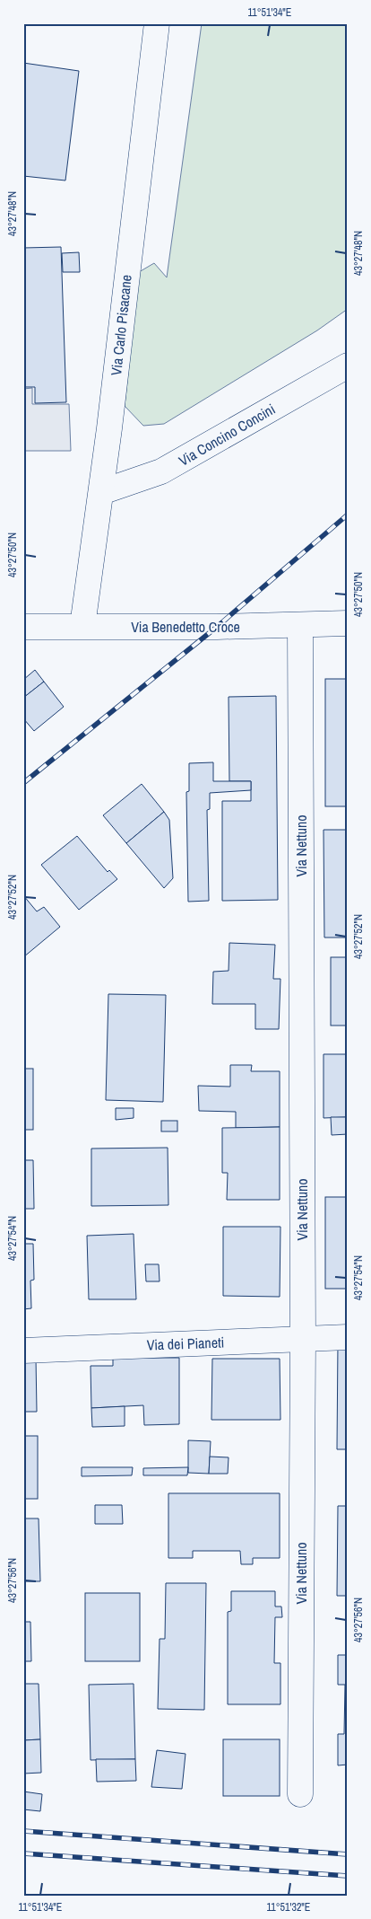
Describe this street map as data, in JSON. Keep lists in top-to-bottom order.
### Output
{
  "streets": {
    "street": [
      "Via Carlo Pisacane",
      "Via Concino Concini",
      "Via Benedetto Croce",
      "Via Nettuno",
      "Via dei Pianeti"
    ]
  },
  "crossings": [
    ["Via Carlo Pisacane", "Via Concino Concini"],
    ["Via Carlo Pisacane", "Via Benedetto Croce"],
    ["Via Benedetto Croce", "Via Nettuno"],
    ["Via Nettuno", "Via dei Pianeti"]
  ],
  "coordinates": [
    "11°51'34\"E",
    "43°27'48\"N",
    "43°27'50\"N",
    "43°27'52\"N",
    "43°27'54\"N",
    "43°27'56\"N",
    "11°51'32\"E"
  ]
}
